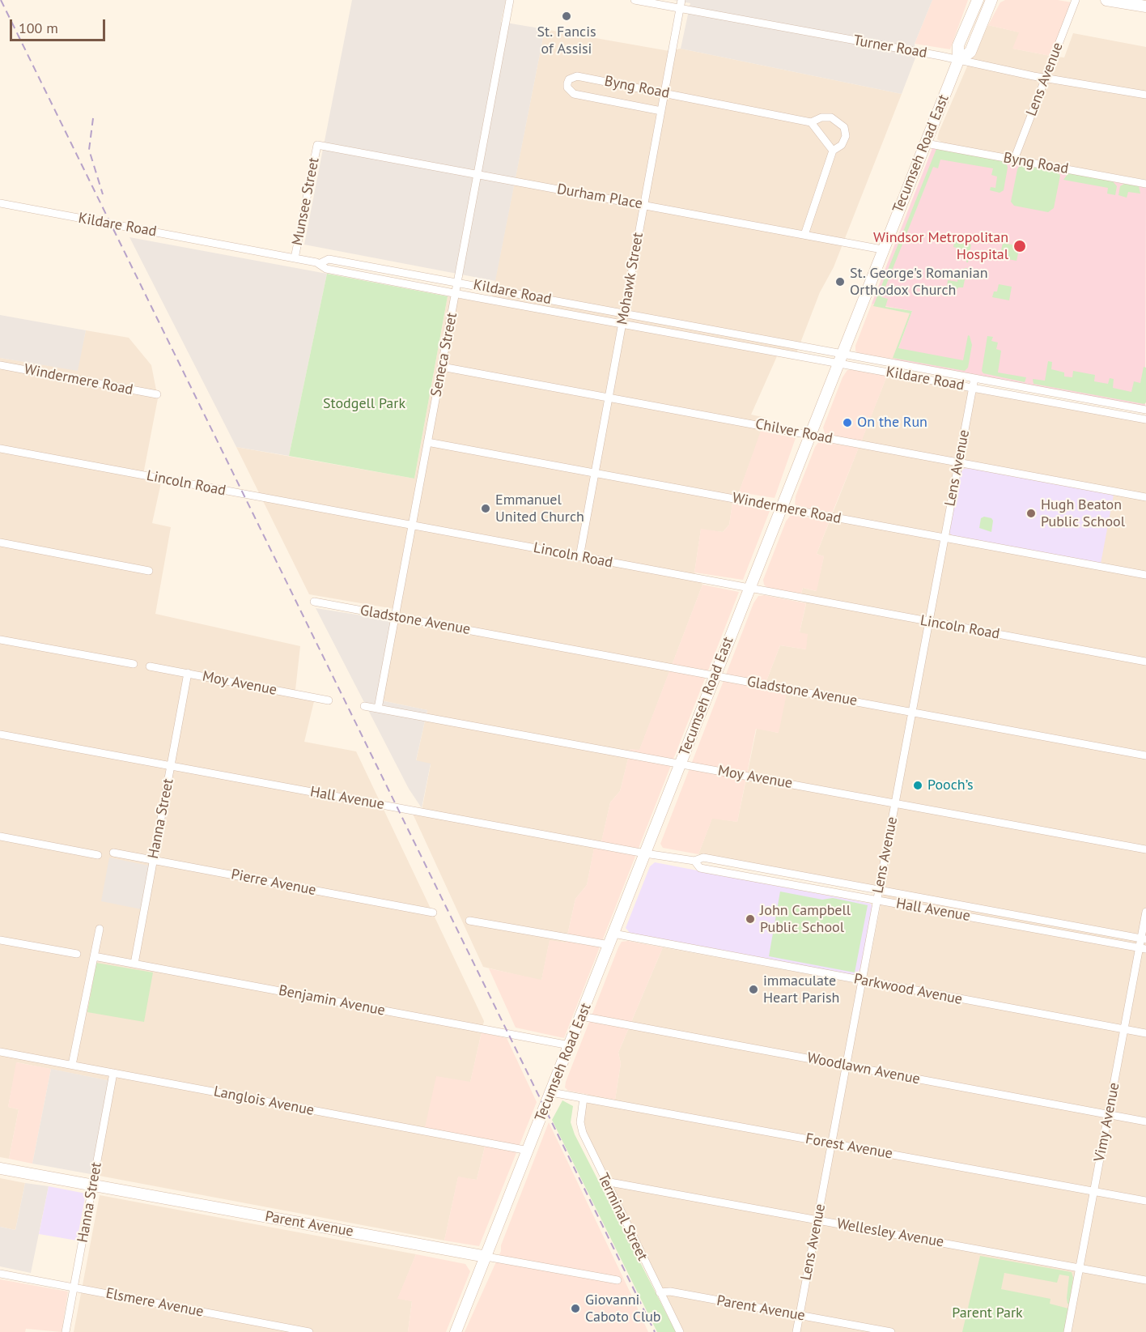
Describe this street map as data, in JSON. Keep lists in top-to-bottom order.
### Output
{
  "streets": {
    "main road": ["Tecumseh Road East", "Parent Avenue"],
    "street": [
      "Turner Road",
      "Lens Avenue",
      "Byng Road",
      "Durham Place",
      "Munsee Street",
      "Kildare Road",
      "Mohawk Street",
      "Seneca Street",
      "Windermere Road",
      "Chilver Road",
      "Lincoln Road",
      "Gladstone Avenue",
      "Moy Avenue",
      "Hall Avenue",
      "Hanna Street",
      "Pierre Avenue",
      "Parkwood Avenue",
      "Benjamin Avenue",
      "Woodlawn Avenue",
      "Langlois Avenue",
      "Vimy Avenue",
      "Forest Avenue",
      "Terminal Street",
      "Wellesley Avenue",
      "Elsmere Avenue"
    ]
  },
  "crossings": [
    ["Turner Road", "Lens Avenue"],
    ["Turner Road", "Tecumseh Road East"],
    ["Turner Road", "Mohawk Street"],
    ["Lens Avenue", "Byng Road"],
    ["Lens Avenue", "Kildare Road"],
    ["Lens Avenue", "Windermere Road"],
    ["Lens Avenue", "Chilver Road"],
    ["Lens Avenue", "Lincoln Road"],
    ["Lens Avenue", "Gladstone Avenue"],
    ["Lens Avenue", "Moy Avenue"],
    ["Lens Avenue", "Hall Avenue"],
    ["Lens Avenue", "Parkwood Avenue"],
    ["Lens Avenue", "Woodlawn Avenue"],
    ["Lens Avenue", "Forest Avenue"],
    ["Lens Avenue", "Parent Avenue"],
    ["Lens Avenue", "Wellesley Avenue"],
    ["Byng Road", "Tecumseh Road East"],
    ["Byng Road", "Durham Place"],
    ["Byng Road", "Mohawk Street"],
    ["Tecumseh Road East", "Durham Place"],
    ["Tecumseh Road East", "Kildare Road"],
    ["Tecumseh Road East", "Windermere Road"],
    ["Tecumseh Road East", "Chilver Road"],
    ["Tecumseh Road East", "Lincoln Road"],
    ["Tecumseh Road East", "Gladstone Avenue"],
    ["Tecumseh Road East", "Moy Avenue"],
    ["Tecumseh Road East", "Hall Avenue"],
    ["Tecumseh Road East", "Parkwood Avenue"],
    ["Tecumseh Road East", "Benjamin Avenue"],
    ["Tecumseh Road East", "Woodlawn Avenue"],
    ["Tecumseh Road East", "Langlois Avenue"],
    ["Tecumseh Road East", "Forest Avenue"],
    ["Tecumseh Road East", "Parent Avenue"],
    ["Durham Place", "Munsee Street"],
    ["Durham Place", "Mohawk Street"],
    ["Durham Place", "Seneca Street"],
    ["Munsee Street", "Kildare Road"],
    ["Kildare Road", "Mohawk Street"],
    ["Kildare Road", "Seneca Street"],
    ["Mohawk Street", "Windermere Road"],
    ["Mohawk Street", "Chilver Road"],
    ["Mohawk Street", "Lincoln Road"],
    ["Seneca Street", "Windermere Road"],
    ["Seneca Street", "Chilver Road"],
    ["Seneca Street", "Lincoln Road"],
    ["Seneca Street", "Gladstone Avenue"],
    ["Seneca Street", "Moy Avenue"],
    ["Moy Avenue", "Hanna Street"],
    ["Hall Avenue", "Hanna Street"],
    ["Hall Avenue", "Vimy Avenue"],
    ["Hanna Street", "Pierre Avenue"],
    ["Hanna Street", "Benjamin Avenue"],
    ["Hanna Street", "Langlois Avenue"],
    ["Hanna Street", "Parent Avenue"],
    ["Hanna Street", "Elsmere Avenue"],
    ["Parkwood Avenue", "Vimy Avenue"],
    ["Woodlawn Avenue", "Vimy Avenue"],
    ["Vimy Avenue", "Forest Avenue"],
    ["Vimy Avenue", "Wellesley Avenue"],
    ["Forest Avenue", "Terminal Street"],
    ["Terminal Street", "Parent Avenue"],
    ["Terminal Street", "Wellesley Avenue"]
  ],
  "parks": ["Stodgell Park", "Parent Park"],
  "places": [
    "St. Fancis of Assisi",
    "Windsor Metropolitan Hospital",
    "St. George's Romanian Orthodox Church",
    "On the Run",
    "Emmanuel United Church",
    "Hugh Beaton Public School",
    "Pooch’s",
    "John Campbell Public School",
    "immaculate Heart Parish",
    "Giovanni Caboto Club"
  ],
  "scale_bar": "100 m"
}
